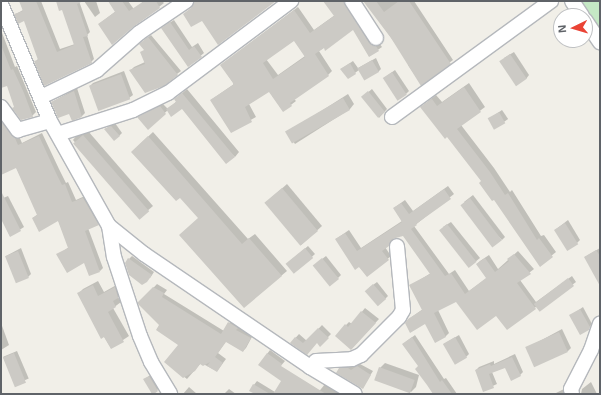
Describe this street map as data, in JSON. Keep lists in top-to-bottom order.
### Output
{
  "north": "left"
}
